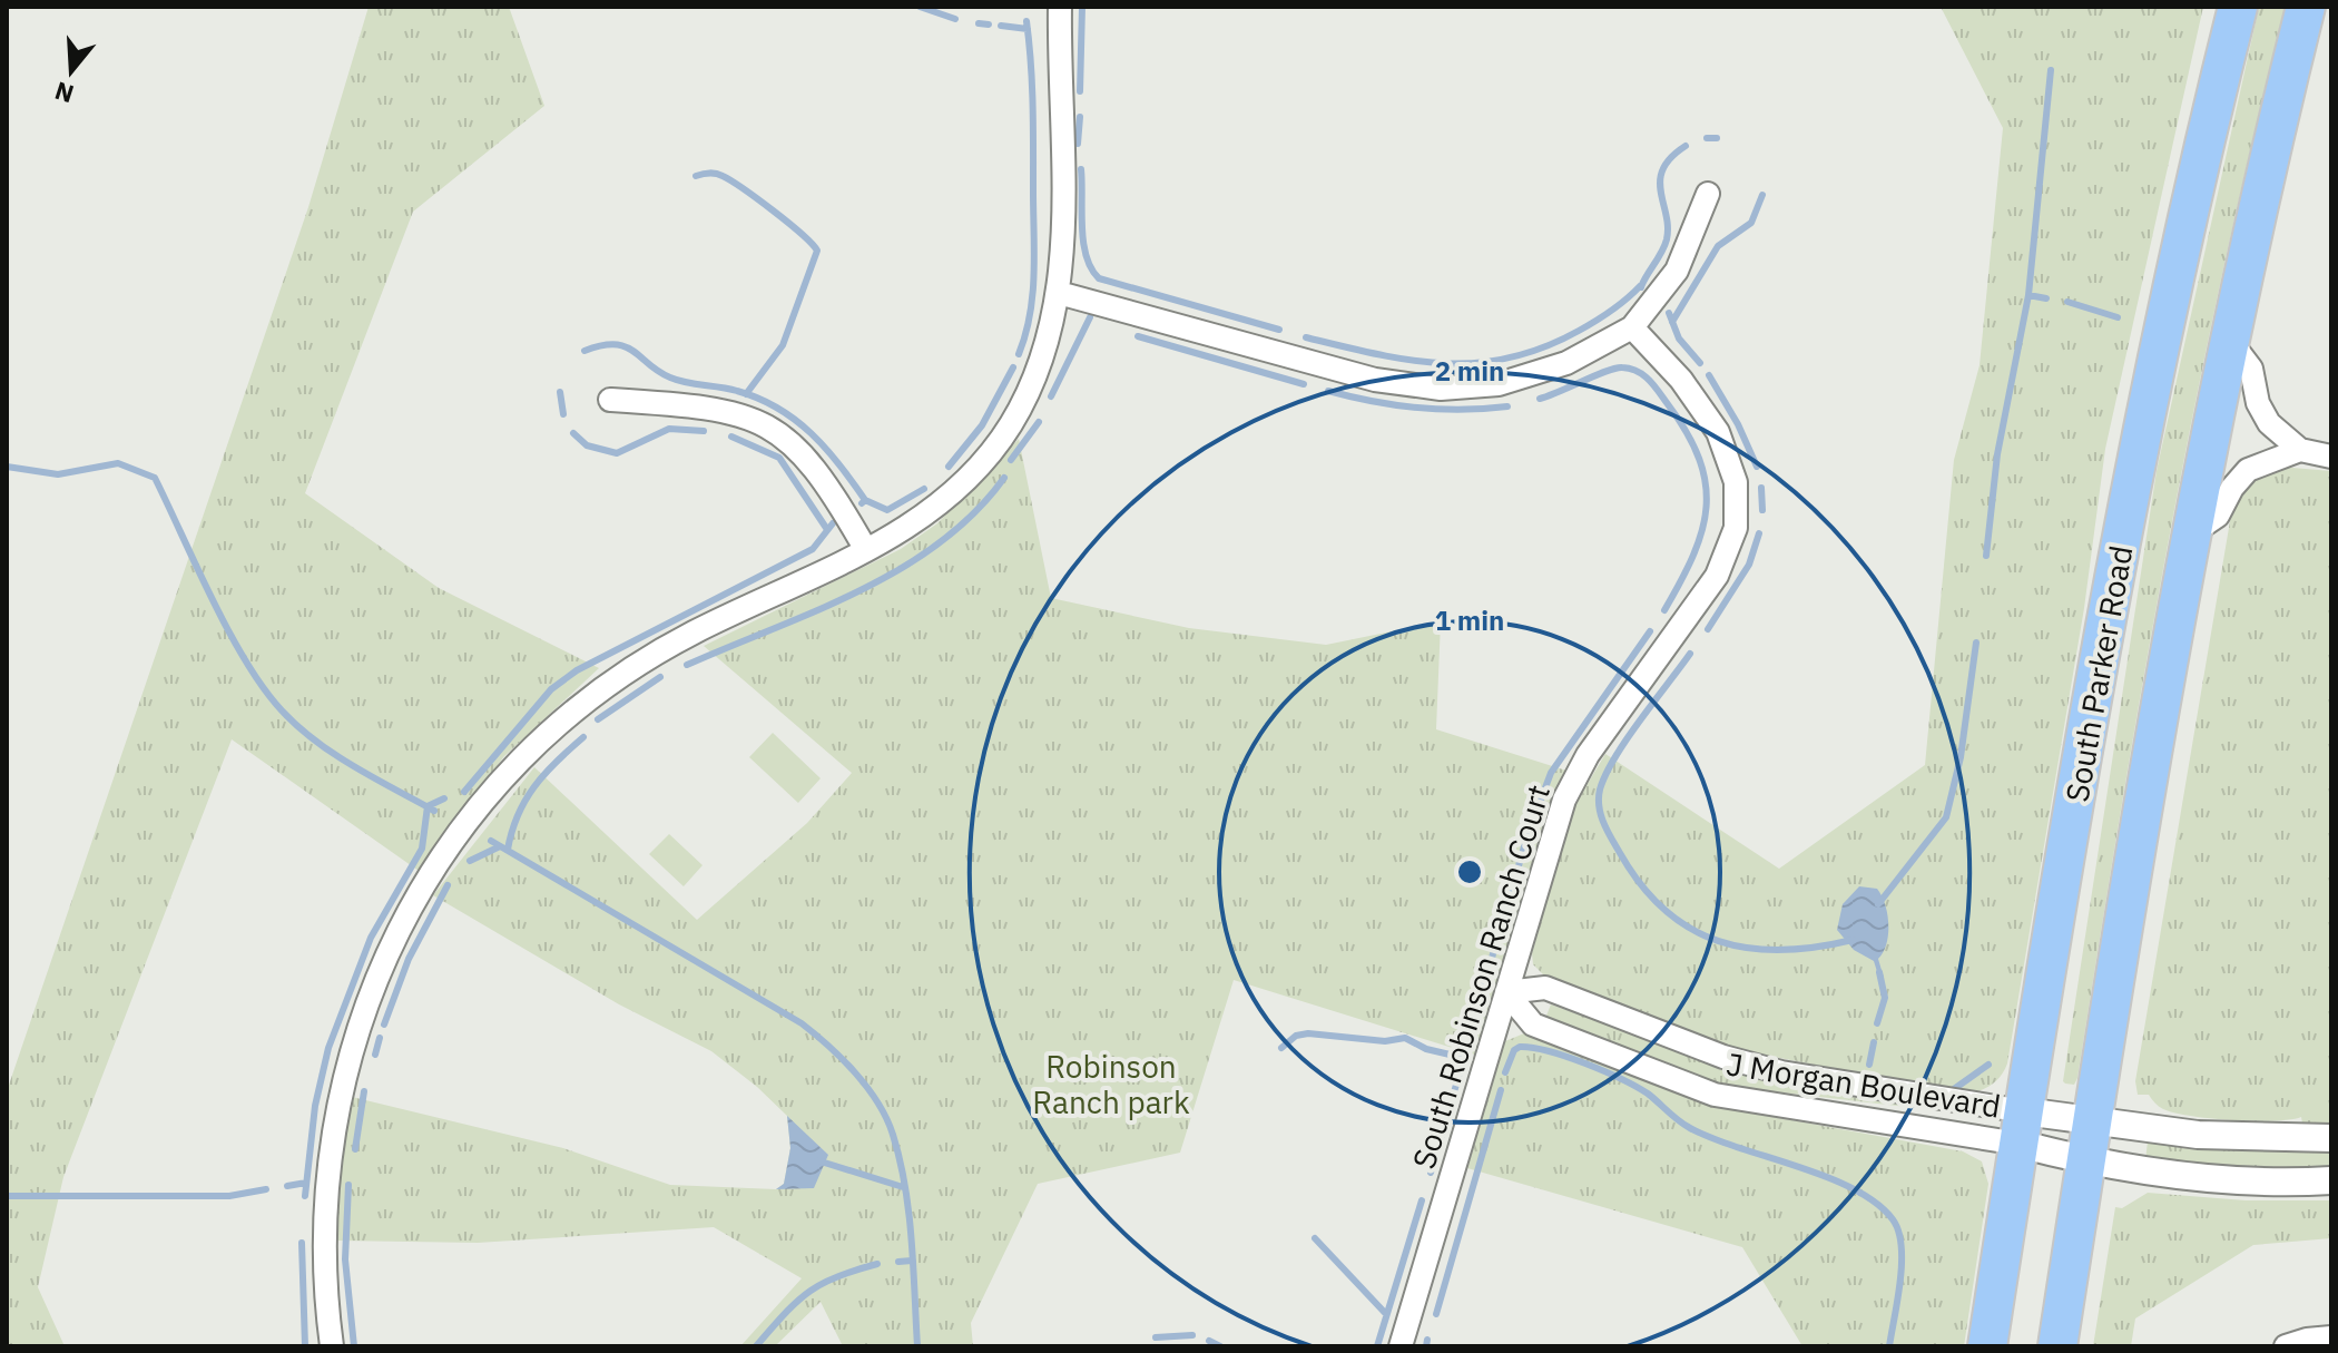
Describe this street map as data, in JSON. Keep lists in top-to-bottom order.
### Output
{
  "streets": {
    "highway": ["South Parker Road"],
    "street": ["South Robinson Ranch Court", "J Morgan Boulevard"]
  },
  "crossings": [
    ["South Parker Road", "J Morgan Boulevard"],
    ["South Robinson Ranch Court", "J Morgan Boulevard"]
  ],
  "parks": ["Robinson Ranch park"],
  "north": "bottom",
  "rings": ["2 min", "1 min"]
}
